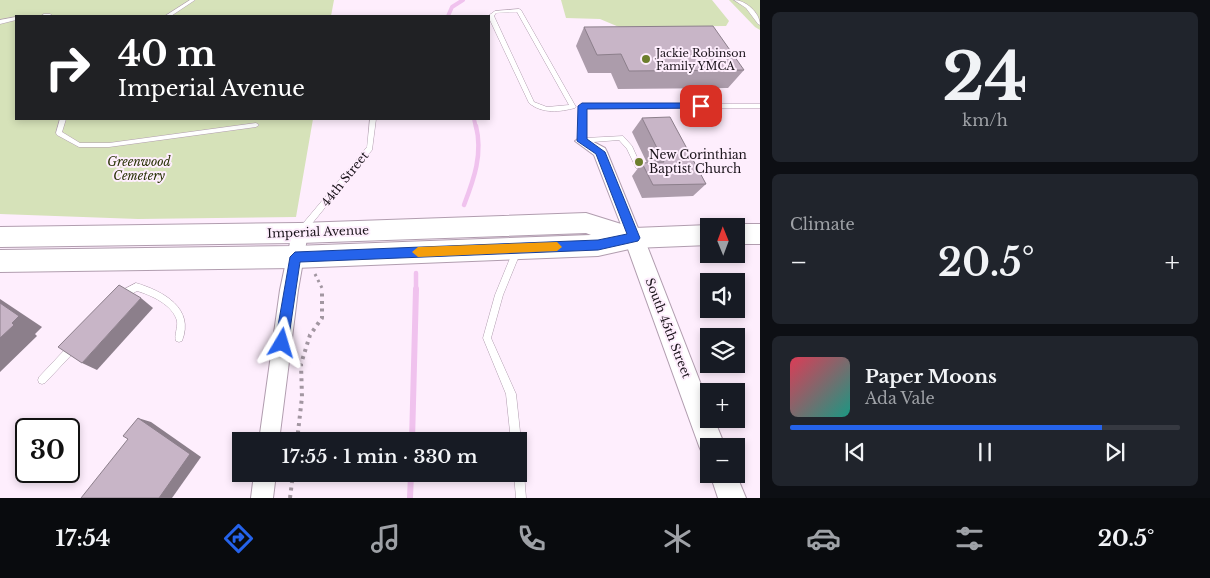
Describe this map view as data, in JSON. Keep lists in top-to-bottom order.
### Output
{
  "streets": {
    "main road": ["Imperial Avenue"],
    "street": ["South 45th Street"],
    "lane": ["44th Street"]
  },
  "crossings": [
    ["44th Street", "Imperial Avenue"],
    ["Imperial Avenue", "South 45th Street"]
  ],
  "parks": ["Greenwood Cemetery"],
  "places": ["Jackie Robinson Family YMCA", "New Corinthian Baptist Church"],
  "north": "top",
  "page": {
    "tile": [
      ["24", "km/h"],
      "Climate"
    ],
    "turn": ["40 m", "Imperial Avenue"],
    "map_buttons": ["+", "−"],
    "heat": ["−", "20.5°", "+"],
    "song": ["Paper Moons", "Ada Vale"],
    "limit": "30",
    "trip": "17:55 · 1 min · 330 m",
    "tabs": ["17:54", "20.5°"]
  }
}
